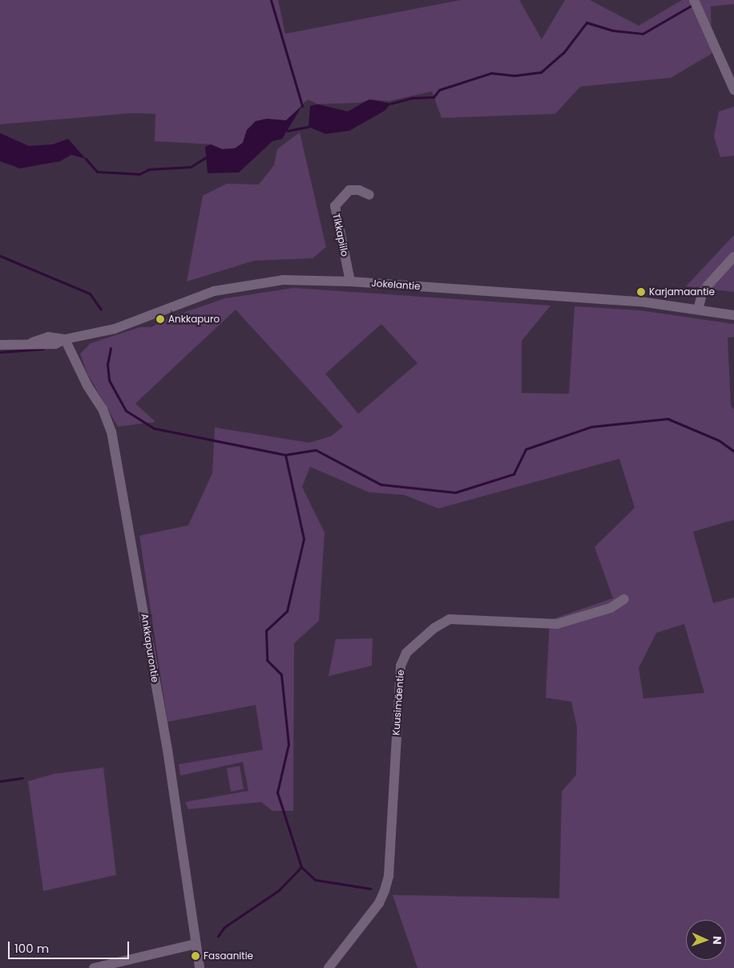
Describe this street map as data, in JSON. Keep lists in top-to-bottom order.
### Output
{
  "streets": {
    "street": [
      "Tikkapiilo",
      "Jokelantie",
      "Ankkapurontie",
      "Kuusimäentie"
    ]
  },
  "crossings": [
    ["Tikkapiilo", "Jokelantie"],
    ["Jokelantie", "Ankkapurontie"]
  ],
  "places": ["Karjamaantie", "Ankkapuro", "Fasaanitie"],
  "scale_bar": "100 m",
  "north": "right"
}
